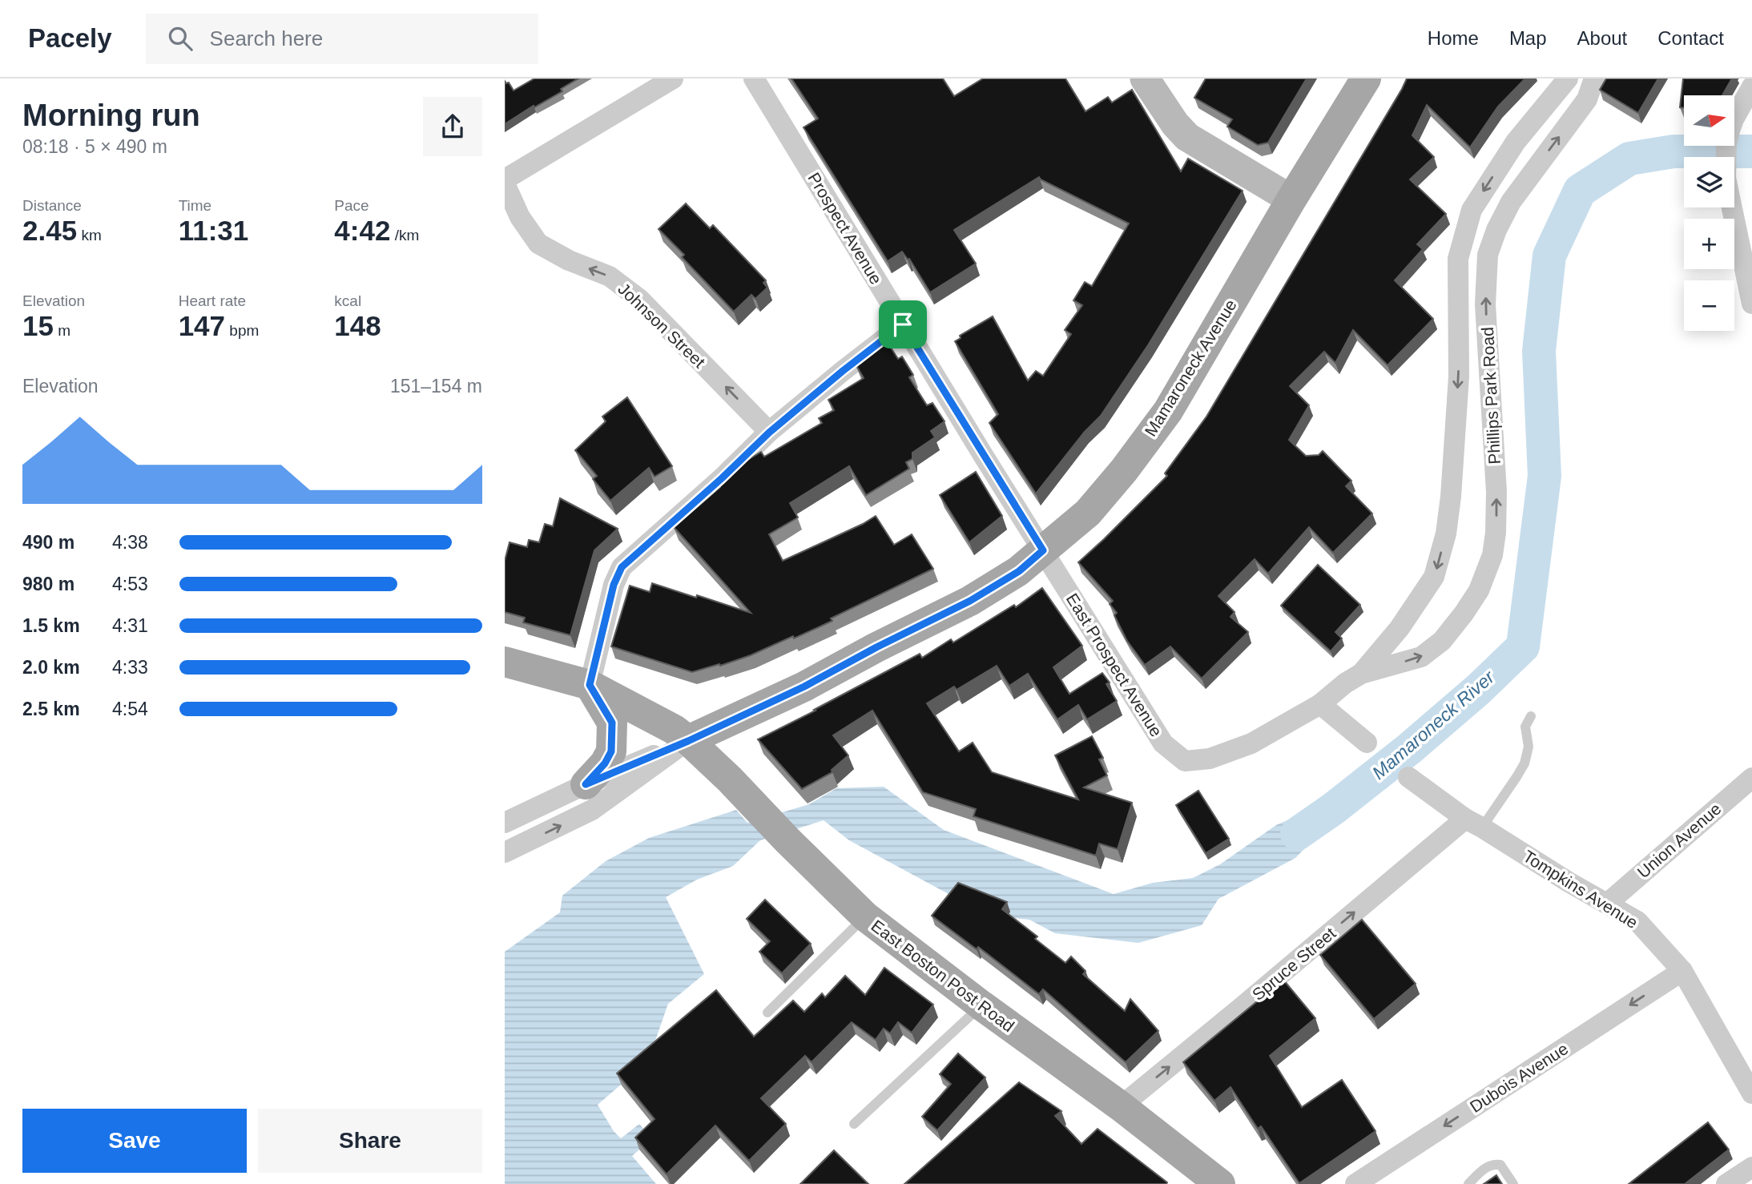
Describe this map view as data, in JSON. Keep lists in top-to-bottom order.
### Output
{
  "streets": {
    "main road": ["Mamaroneck Avenue", "East Boston Post Road"],
    "street": [
      "Prospect Avenue",
      "Johnson Street",
      "Phillips Park Road",
      "East Prospect Avenue",
      "Union Avenue",
      "Tompkins Avenue",
      "Spruce Street",
      "Dubois Avenue"
    ]
  },
  "crossings": [
    ["Prospect Avenue", "Mamaroneck Avenue"],
    ["Prospect Avenue", "East Prospect Avenue"],
    ["Mamaroneck Avenue", "East Prospect Avenue"],
    ["Mamaroneck Avenue", "East Boston Post Road"],
    ["Phillips Park Road", "East Prospect Avenue"],
    ["Union Avenue", "Tompkins Avenue"],
    ["Tompkins Avenue", "Spruce Street"],
    ["Tompkins Avenue", "Dubois Avenue"],
    ["Spruce Street", "East Boston Post Road"]
  ],
  "one_way": ["Johnson Street", "Spruce Street", "Dubois Avenue"],
  "water": ["Mamaroneck River"],
  "north": "right",
  "page": {
    "header": "Pacely",
    "search": "Search here",
    "nav": [
      "Home",
      "Map",
      "About",
      "Contact"
    ],
    "heading": ["Morning run", "08:18 · 5 × 490 m"],
    "map_buttons": ["+", "−"],
    "stats": [
      ["Distance", "2.45 km"],
      ["Time", "11:31"],
      ["Pace", "4:42 /km"],
      ["Elevation", "15 m"],
      ["Heart rate", "147 bpm"],
      ["kcal", "148"]
    ],
    "chart": ["Elevation", "151–154 m"],
    "list": [
      {
        "name": "490 m",
        "note": "4:38"
      },
      {
        "name": "980 m",
        "note": "4:53"
      },
      {
        "name": "1.5 km",
        "note": "4:31"
      },
      {
        "name": "2.0 km",
        "note": "4:33"
      },
      {
        "name": "2.5 km",
        "note": "4:54"
      }
    ],
    "buttons": ["Save", "Share"]
  }
}
